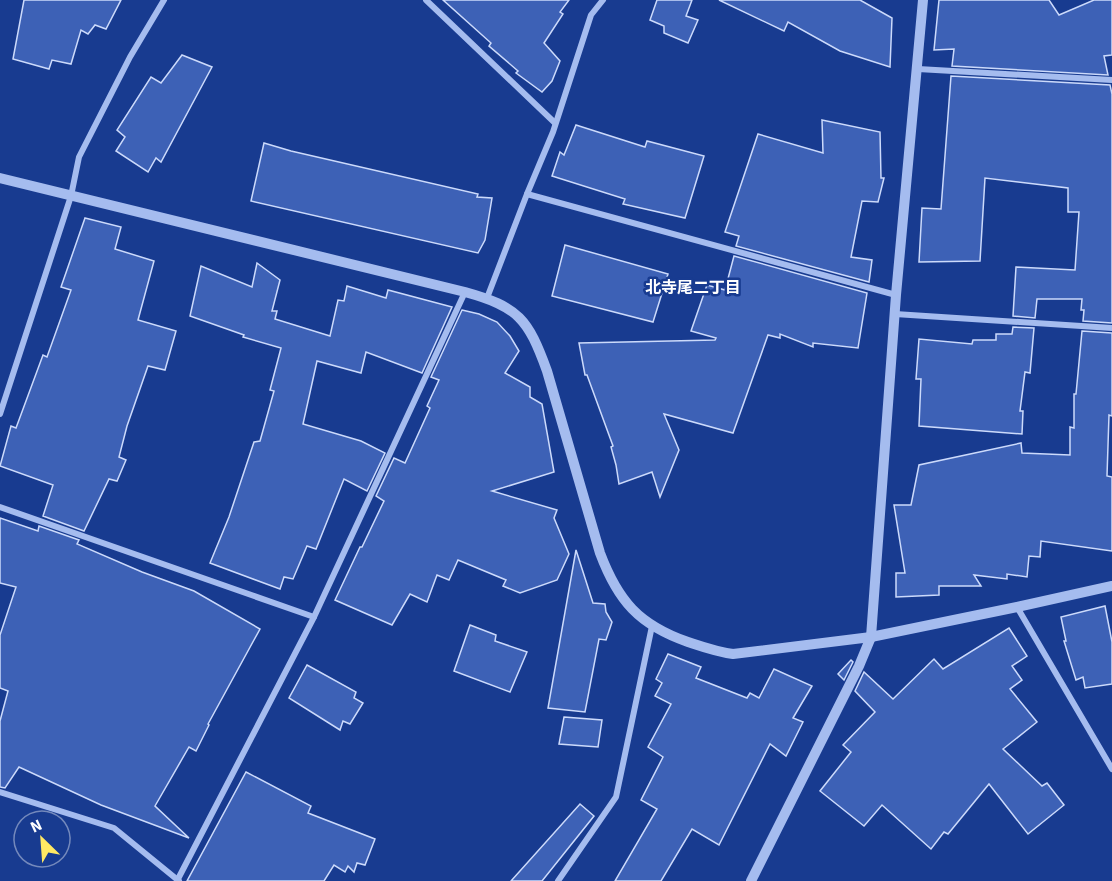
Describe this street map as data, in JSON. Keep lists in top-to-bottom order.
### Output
{
  "districts": ["北寺尾二丁目"],
  "north": "top left"
}
